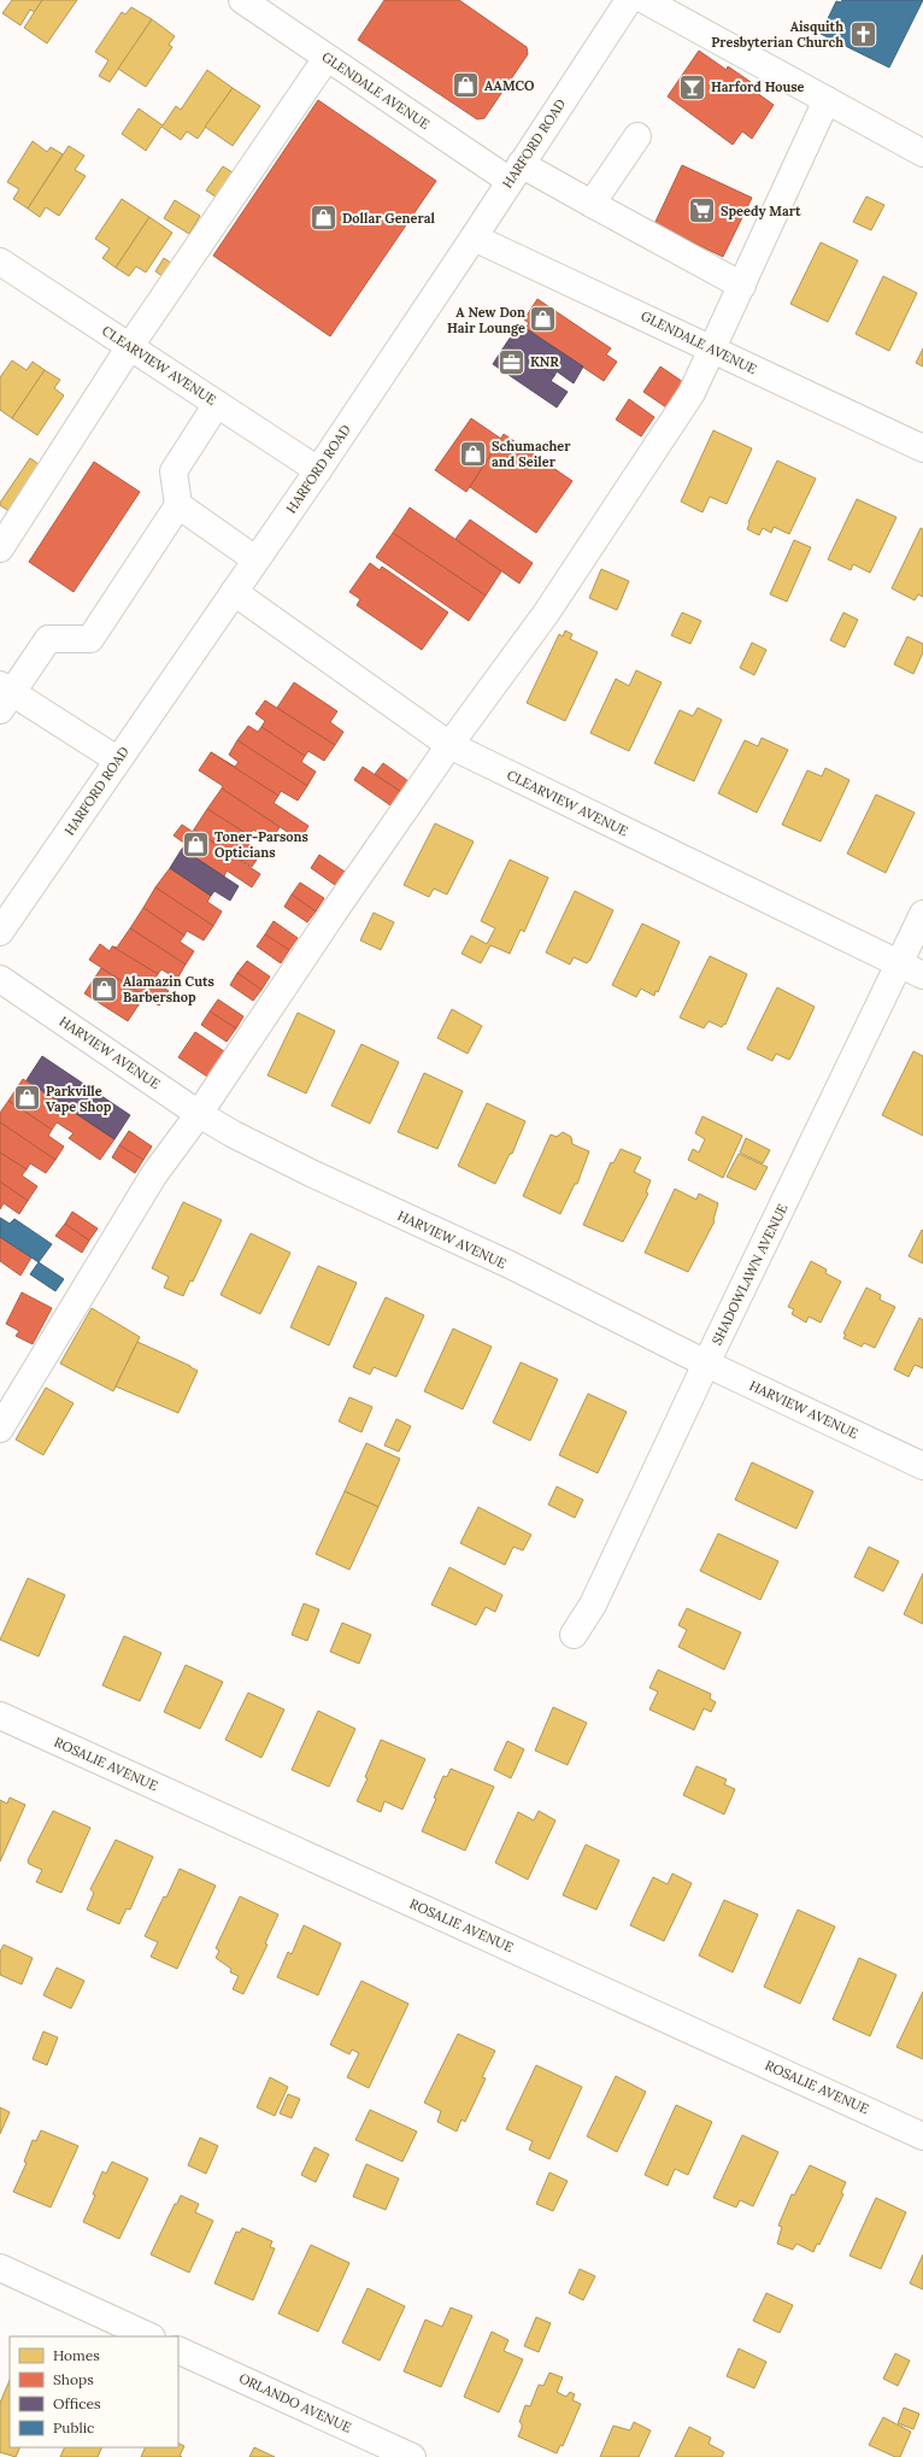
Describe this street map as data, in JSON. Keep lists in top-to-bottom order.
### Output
{
  "streets": {
    "street": [
      "GLENDALE AVENUE",
      "HARFORD ROAD",
      "CLEARVIEW AVENUE",
      "HARVIEW AVENUE",
      "SHADOWLAWN AVENUE",
      "ROSALIE AVENUE",
      "ORLANDO AVENUE"
    ]
  },
  "crossings": [
    ["GLENDALE AVENUE", "HARFORD ROAD"],
    ["HARFORD ROAD", "CLEARVIEW AVENUE"],
    ["CLEARVIEW AVENUE", "SHADOWLAWN AVENUE"],
    ["HARVIEW AVENUE", "SHADOWLAWN AVENUE"]
  ],
  "places": {
    "church": ["Aisquith Presbyterian Church"],
    "shop": [
      "AAMCO",
      "Dollar General",
      "A New Don Hair Lounge",
      "Schumacher and Seiler",
      "Toner-Parsons Opticians",
      "Alamazin Cuts Barbershop",
      "Parkville Vape Shop"
    ],
    "bar": ["Harford House"],
    "supermarket": ["Speedy Mart"],
    "office": ["KNR"]
  },
  "legend": [
    "Homes",
    "Shops",
    "Offices",
    "Public"
  ]
}
